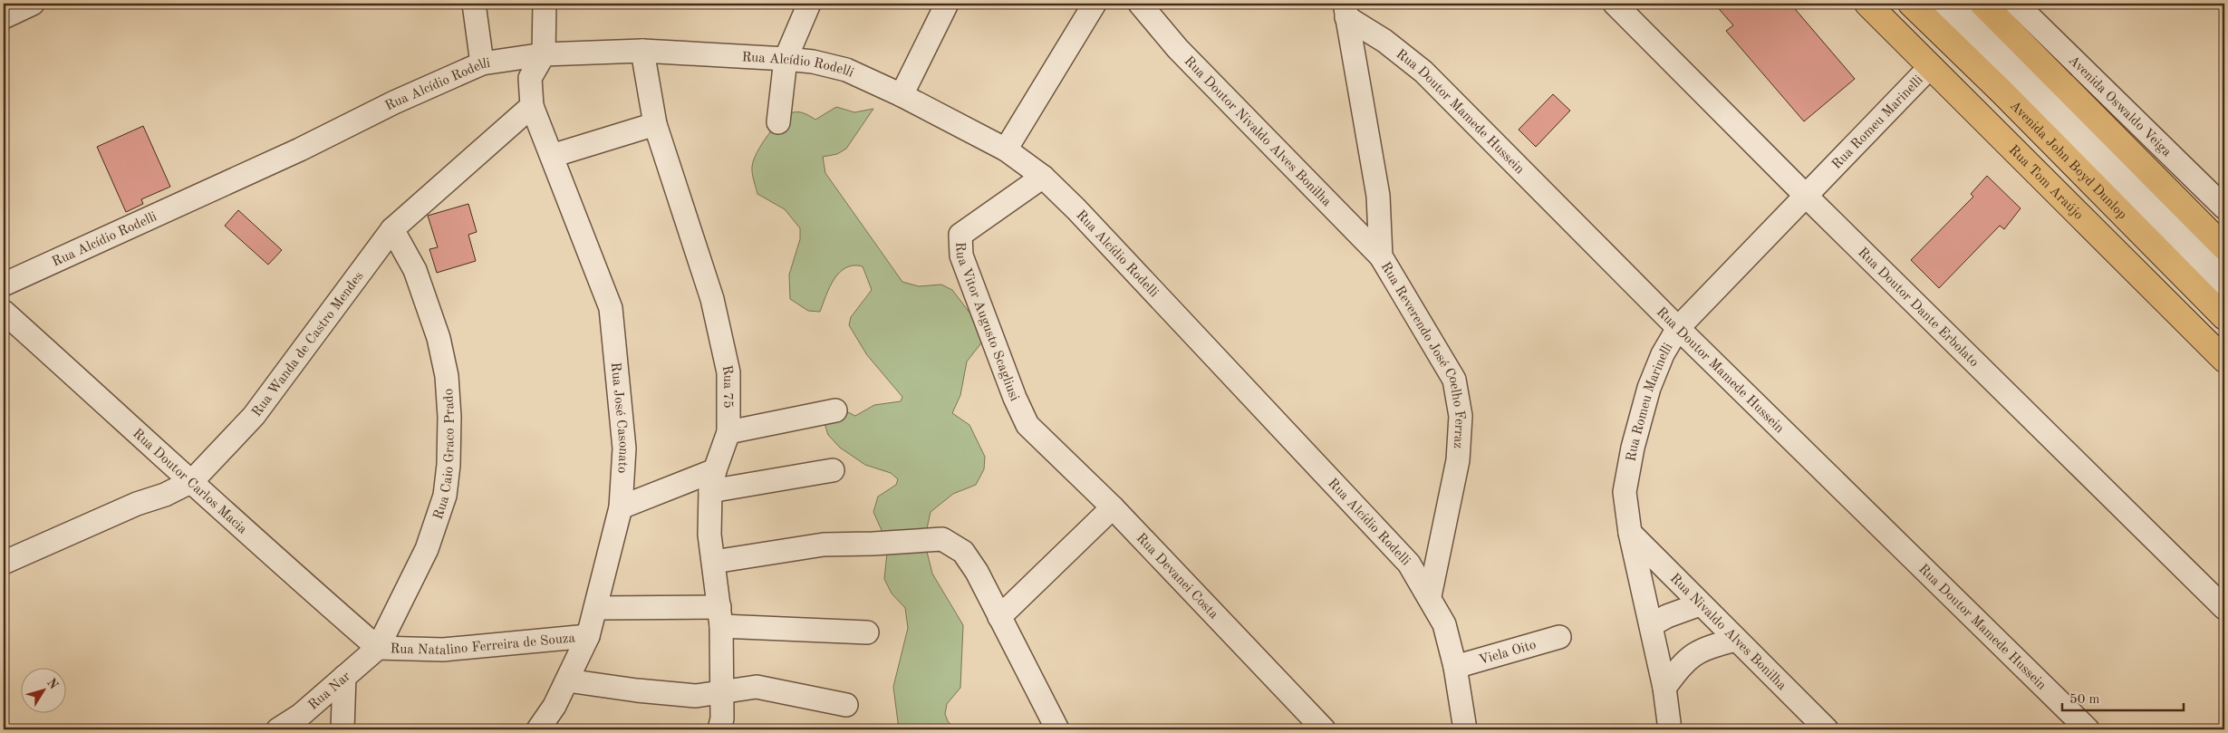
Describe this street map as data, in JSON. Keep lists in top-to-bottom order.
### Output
{
  "streets": {
    "main road": ["Avenida John Boyd Dunlop", "Rua Tom Araújo"],
    "street": [
      "Rua Alcídio Rodelli",
      "Avenida Oswaldo Veiga",
      "Rua Doutor Mamede Hussein",
      "Rua Romeu Marinelli",
      "Rua Doutor Nivaldo Alves Bonilha",
      "Rua Doutor Dante Erbolato",
      "Rua Vitor Augusto Scagliusi",
      "Rua Wanda de Castro Mendes",
      "Rua Reverendo José Coelho Ferraz",
      "Rua 75",
      "Rua José Casonato",
      "Rua Caio Graco Prado",
      "Rua Doutor Carlos Macia",
      "Rua Devanei Costa",
      "Rua Nivaldo Alves Bonilha",
      "Rua Natalino Ferreira de Souza",
      "Viela Oito",
      "Rua Nar"
    ]
  },
  "crossings": [
    ["Rua Alcídio Rodelli", "Rua Vitor Augusto Scagliusi"],
    ["Rua Alcídio Rodelli", "Rua Reverendo José Coelho Ferraz"],
    ["Rua Alcídio Rodelli", "Rua 75"],
    ["Rua Doutor Mamede Hussein", "Rua Romeu Marinelli"],
    ["Rua Doutor Mamede Hussein", "Rua Reverendo José Coelho Ferraz"],
    ["Rua Romeu Marinelli", "Rua Tom Araújo"],
    ["Rua Romeu Marinelli", "Rua Doutor Dante Erbolato"],
    ["Rua Romeu Marinelli", "Rua Nivaldo Alves Bonilha"],
    ["Rua Doutor Nivaldo Alves Bonilha", "Rua Reverendo José Coelho Ferraz"],
    ["Rua Vitor Augusto Scagliusi", "Rua Devanei Costa"],
    ["Rua Wanda de Castro Mendes", "Rua José Casonato"],
    ["Rua Wanda de Castro Mendes", "Rua Caio Graco Prado"],
    ["Rua Wanda de Castro Mendes", "Rua Doutor Carlos Macia"],
    ["Rua José Casonato", "Rua Natalino Ferreira de Souza"],
    ["Rua Caio Graco Prado", "Rua Doutor Carlos Macia"],
    ["Rua Caio Graco Prado", "Rua Natalino Ferreira de Souza"],
    ["Rua Caio Graco Prado", "Rua Nar"],
    ["Rua Doutor Carlos Macia", "Rua Natalino Ferreira de Souza"],
    ["Rua Doutor Carlos Macia", "Rua Nar"],
    ["Rua Natalino Ferreira de Souza", "Rua Nar"]
  ],
  "scale_bar": "50 m",
  "north": "top right"
}
